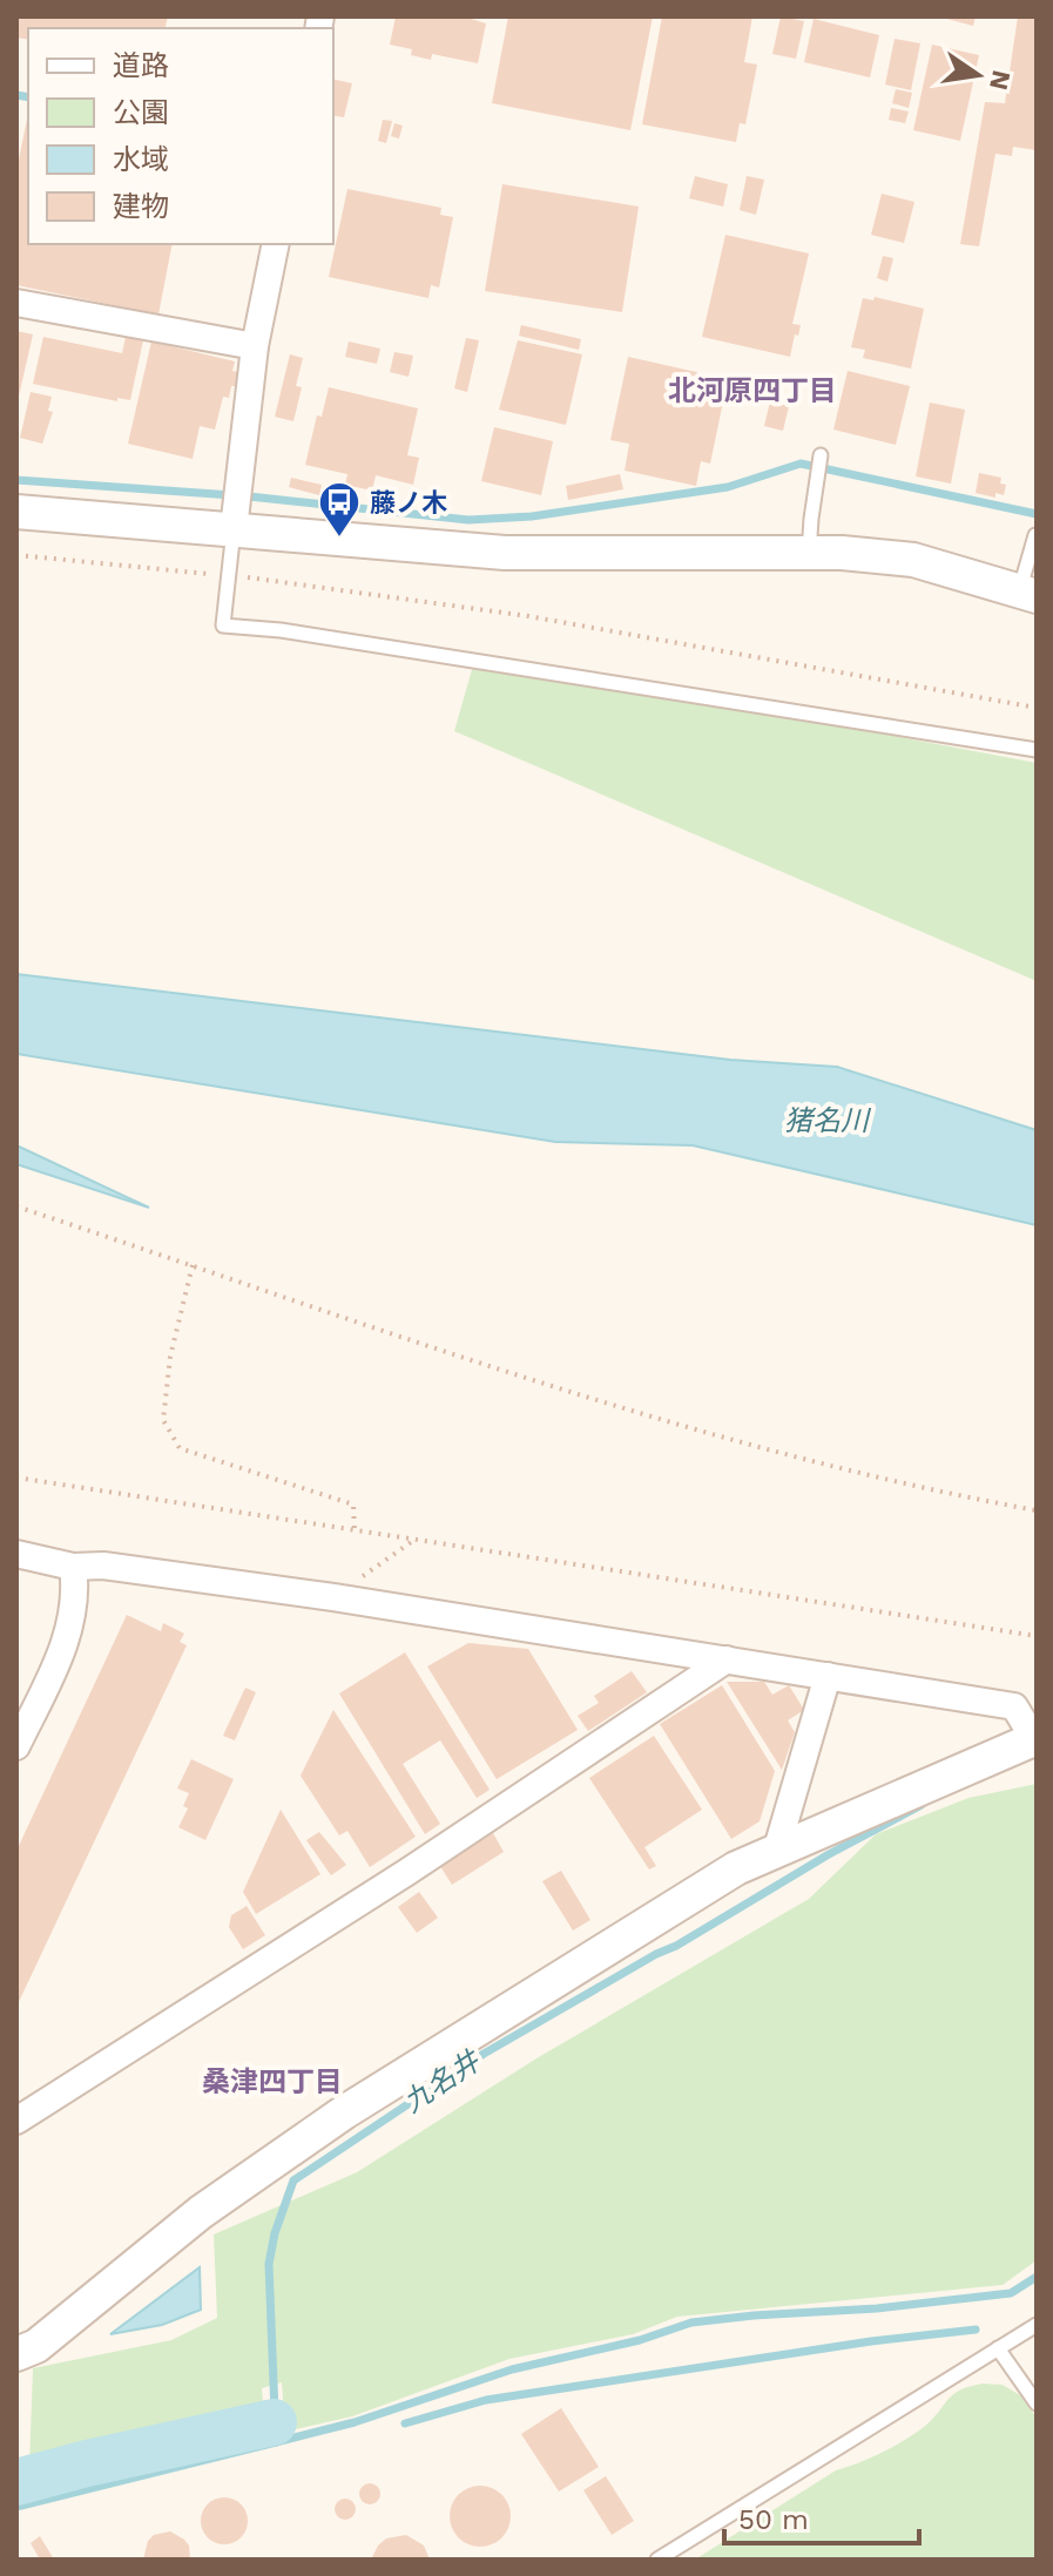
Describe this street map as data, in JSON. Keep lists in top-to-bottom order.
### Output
{
  "districts": ["北河原四丁目", "桑津四丁目"],
  "water": ["猪名川", "九名井"],
  "places": {
    "bus stop": ["藤ノ木"]
  },
  "legend": [
    "道路",
    "公園",
    "水域",
    "建物"
  ],
  "scale_bar": "50 m",
  "north": "right"
}
